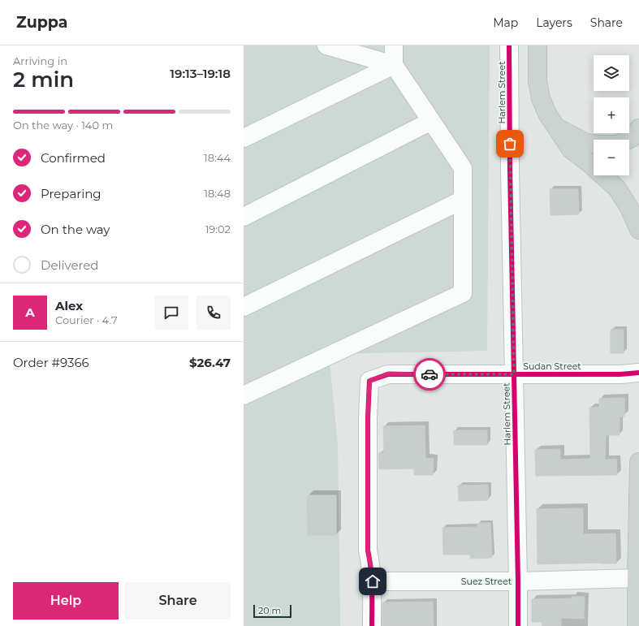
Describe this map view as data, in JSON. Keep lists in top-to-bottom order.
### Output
{
  "streets": {
    "street": ["Harlem Street", "Sudan Street", "Suez Street"]
  },
  "crossings": [
    ["Harlem Street", "Sudan Street"],
    ["Harlem Street", "Suez Street"],
    ["Sudan Street", "Suez Street"]
  ],
  "scale_bar": "20 m",
  "page": {
    "header": "Zuppa",
    "nav": ["Map", "Layers", "Share"],
    "heading": ["2 min", "Arriving in", "19:13–19:18"],
    "panel": [
      "Alex",
      "Courier · 4.7",
      "Order #9366",
      "$26.47"
    ],
    "map_buttons": ["+", "−"],
    "bar": "On the way · 140 m",
    "list": [
      ["Confirmed", "18:44"],
      ["Preparing", "18:48"],
      ["On the way", "19:02"],
      "Delivered"
    ],
    "round": "A",
    "buttons": ["Help", "Share"],
    "scale": "20 m"
  }
}
